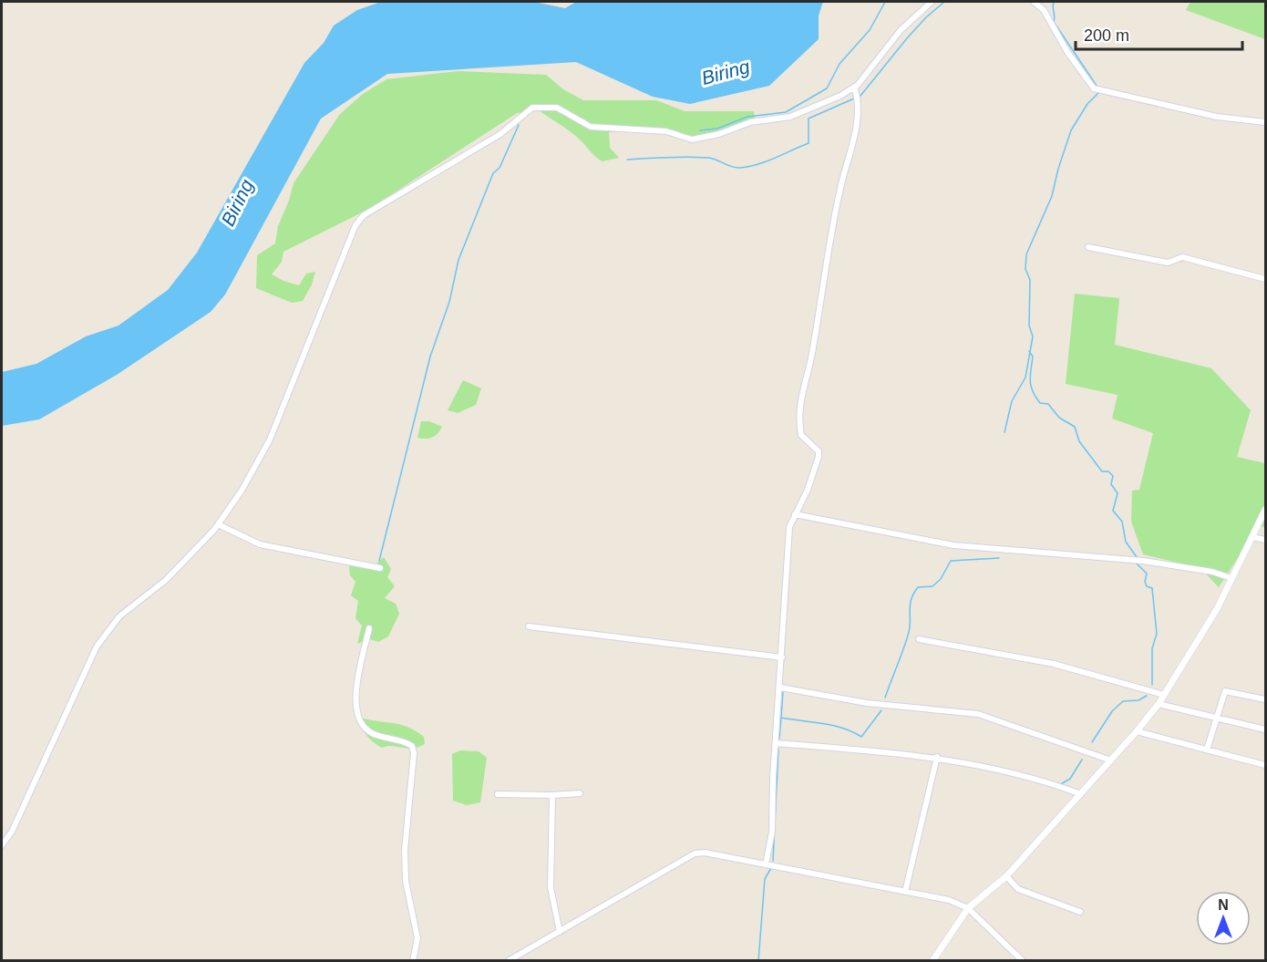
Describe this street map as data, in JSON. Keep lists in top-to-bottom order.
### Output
{
  "water": ["Biring"],
  "scale_bar": "200 m",
  "north": "top"
}
